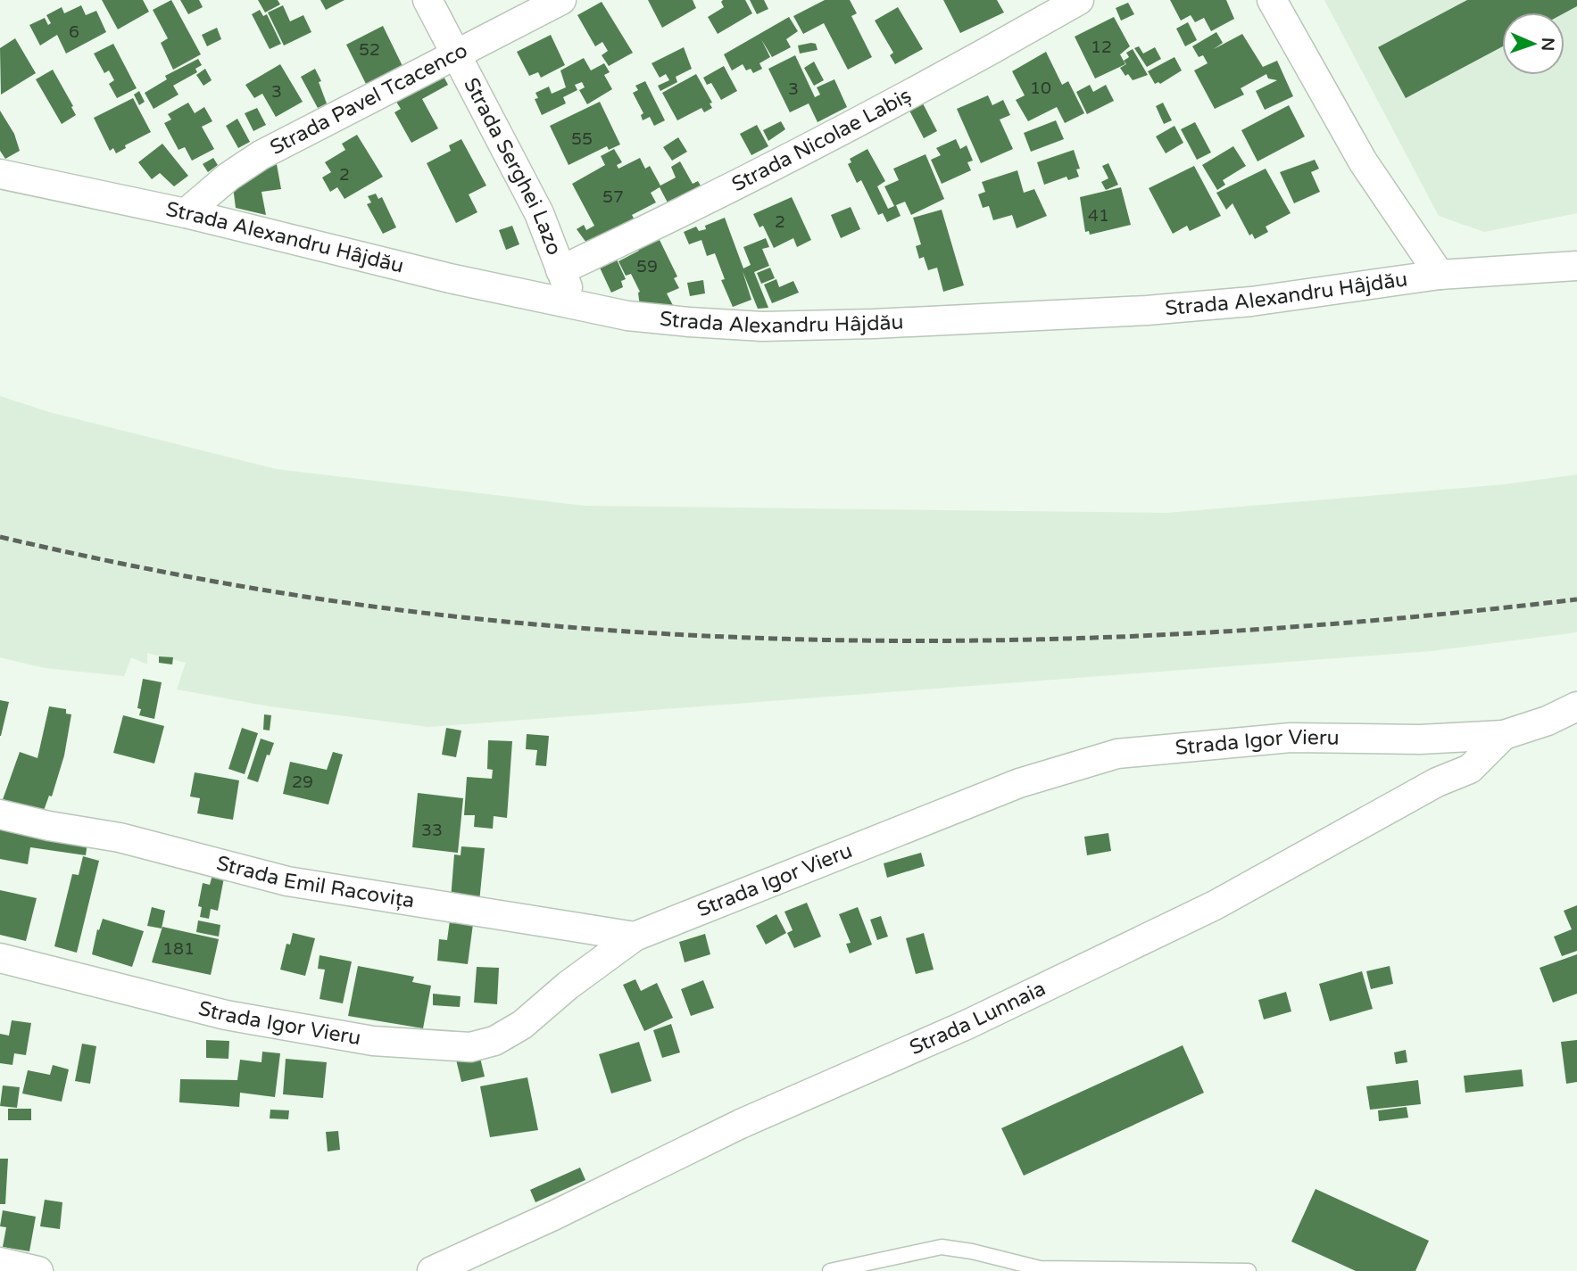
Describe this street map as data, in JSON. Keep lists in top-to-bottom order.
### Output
{
  "streets": {
    "street": [
      "Strada Pavel Tcacenco",
      "Strada Nicolae Labiș",
      "Strada Serghei Lazo",
      "Strada Alexandru Hâjdău",
      "Strada Igor Vieru",
      "Strada Emil Racovița",
      "Strada Lunnaia"
    ]
  },
  "crossings": [
    ["Strada Pavel Tcacenco", "Strada Serghei Lazo"],
    ["Strada Pavel Tcacenco", "Strada Alexandru Hâjdău"],
    ["Strada Nicolae Labiș", "Strada Serghei Lazo"],
    ["Strada Serghei Lazo", "Strada Alexandru Hâjdău"],
    ["Strada Igor Vieru", "Strada Emil Racovița"],
    ["Strada Igor Vieru", "Strada Lunnaia"]
  ],
  "house_numbers": [
    "6",
    "12",
    "52",
    "10",
    "3",
    "3",
    "55",
    "2",
    "57",
    "41",
    "2",
    "59",
    "29",
    "33",
    "181"
  ],
  "north": "right"
}
